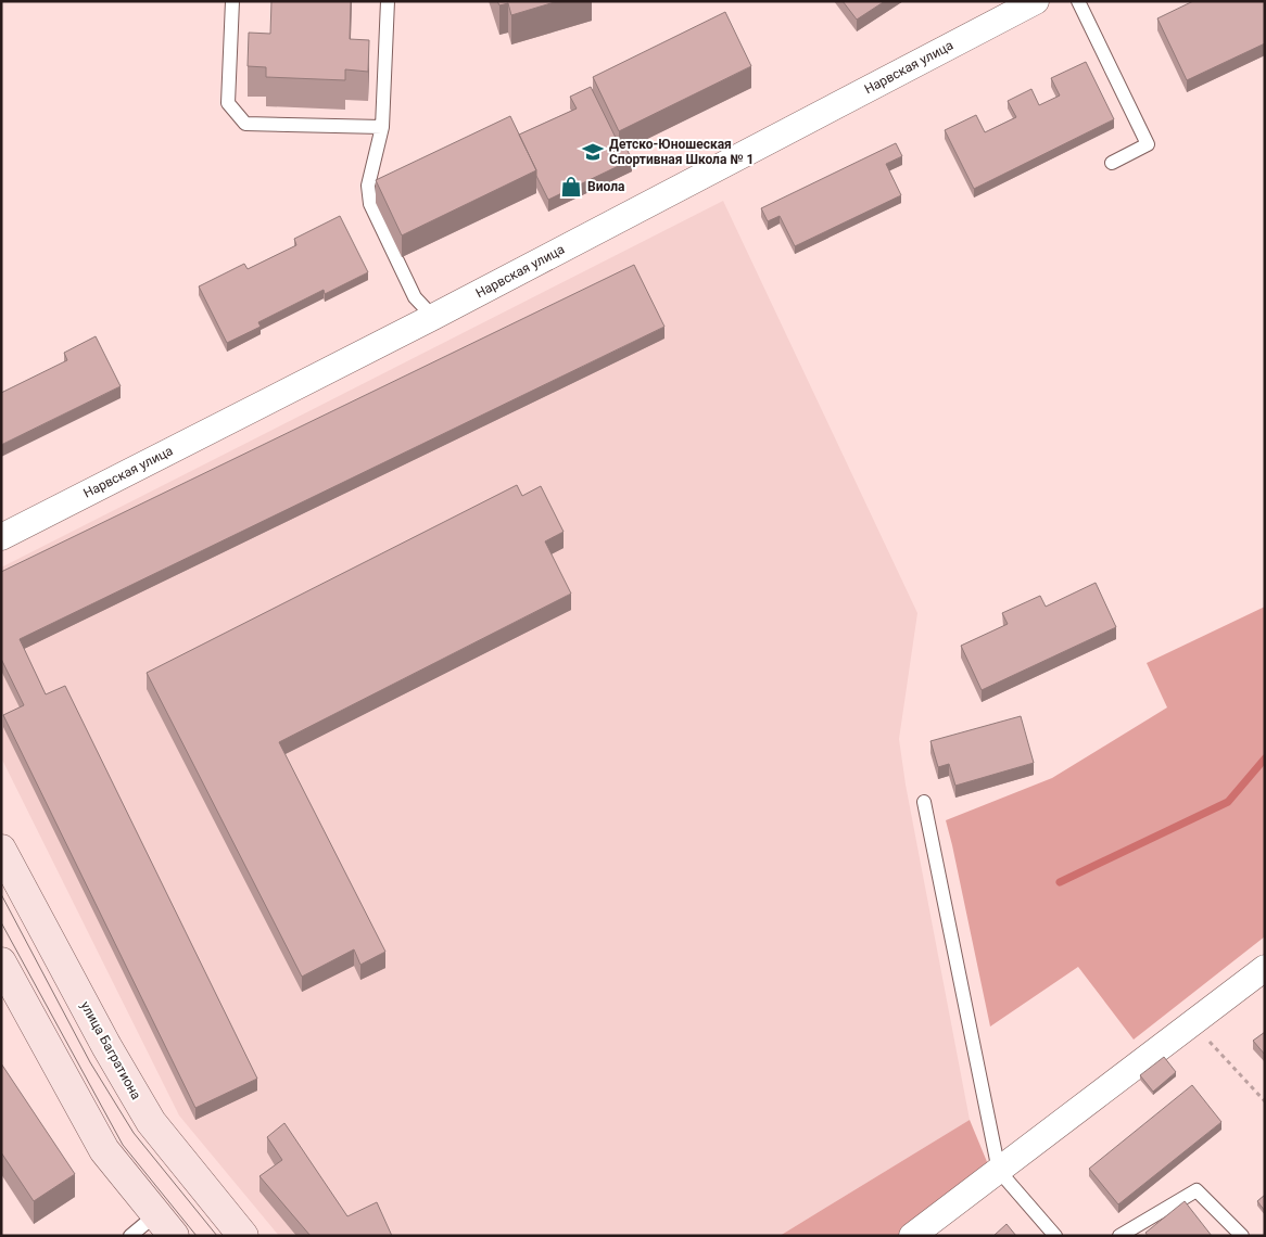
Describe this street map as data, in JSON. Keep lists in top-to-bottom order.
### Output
{
  "streets": {
    "main road": ["улица Багратиона"],
    "street": ["Нарвская улица"]
  },
  "places": {
    "school or university": ["Детско-Юношеская Спортивная Школа № 1"],
    "shop": ["Виола"]
  }
}
